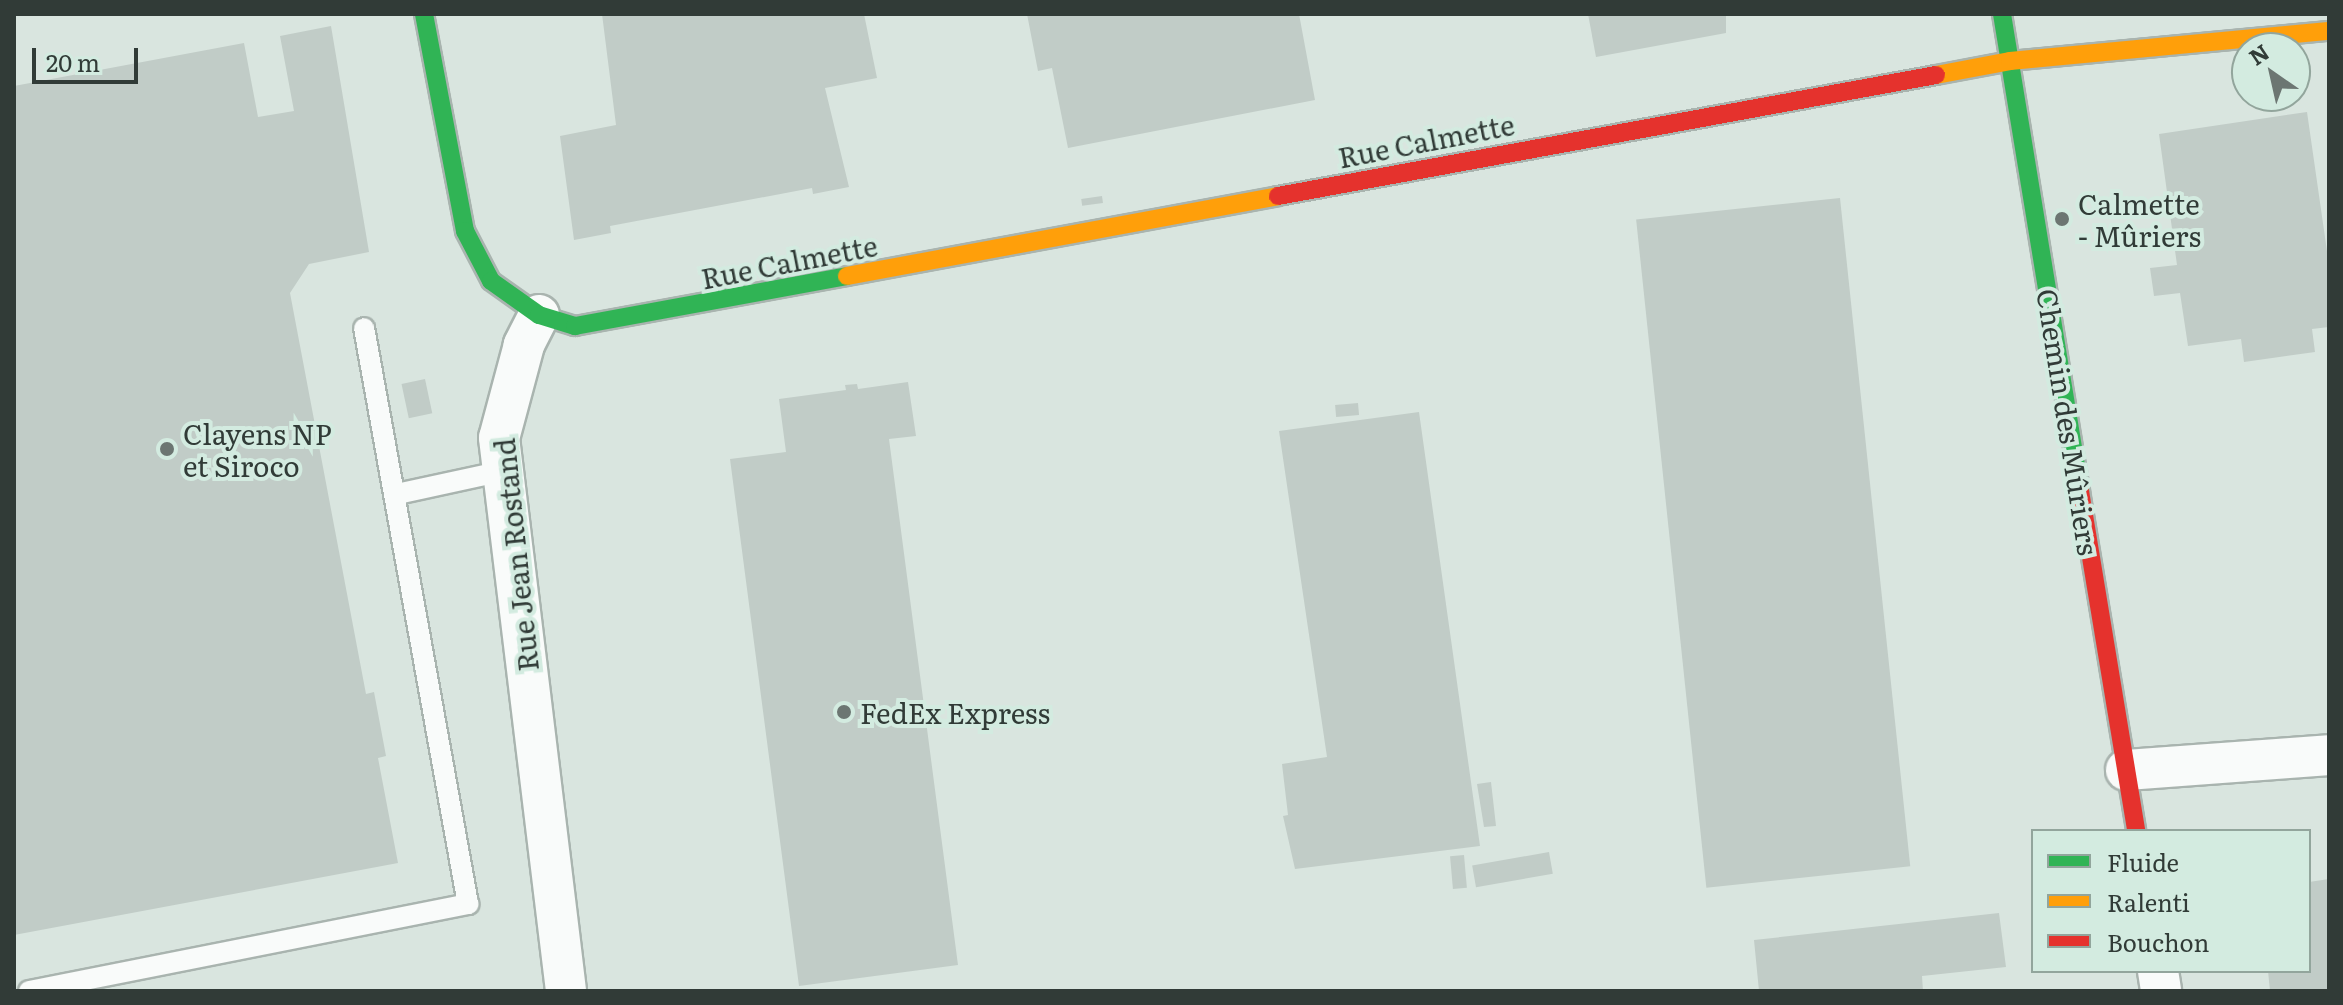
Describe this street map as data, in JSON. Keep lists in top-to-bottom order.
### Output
{
  "streets": {
    "street": ["Rue Calmette", "Chemin des Mûriers", "Rue Jean Rostand"]
  },
  "crossings": [
    ["Rue Calmette", "Chemin des Mûriers"],
    ["Rue Calmette", "Rue Jean Rostand"]
  ],
  "places": ["Calmette - Mûriers", "Clayens NP et Siroco", "FedEx Express"],
  "legend": ["Fluide", "Ralenti", "Bouchon"],
  "scale_bar": "20 m",
  "north": "top left"
}
